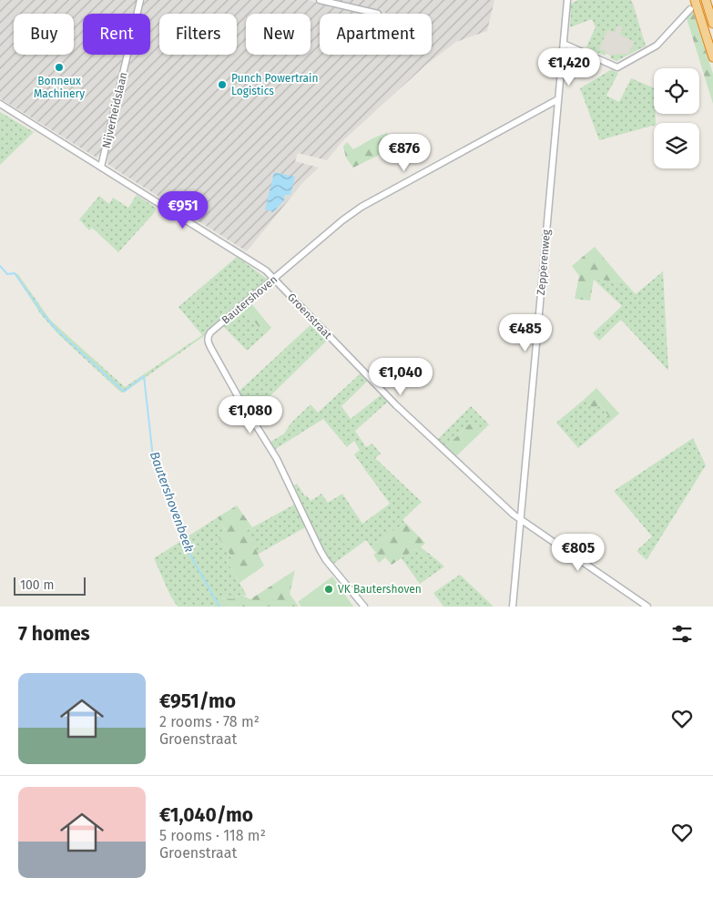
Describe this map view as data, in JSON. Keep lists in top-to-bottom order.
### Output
{
  "streets": {
    "street": [
      "Nijverheidslaan",
      "Zepperenweg",
      "Bautershoven",
      "Groenstraat"
    ]
  },
  "crossings": [
    ["Nijverheidslaan", "Groenstraat"],
    ["Zepperenweg", "Bautershoven"],
    ["Zepperenweg", "Groenstraat"],
    ["Bautershoven", "Groenstraat"]
  ],
  "water": ["Bautershovenbeek"],
  "places": ["Bonneux Machinery", "Punch Powertrain Logistics", "VK Bautershoven"],
  "scale_bar": "100 m",
  "page": {
    "chip": [
      "Buy",
      "Rent",
      "Filters",
      "New",
      "Apartment"
    ],
    "price": [
      "€1,420",
      "€876",
      "€951",
      "€485",
      "€1,040",
      "€1,080",
      "€805"
    ],
    "scale": "100 m",
    "heading": "7 homes",
    "list": [
      {
        "name": "€951/mo",
        "note": "2 rooms · 78 m² · Groenstraat"
      },
      {
        "name": "€1,040/mo",
        "note": "5 rooms · 118 m² · Groenstraat"
      }
    ]
  }
}
